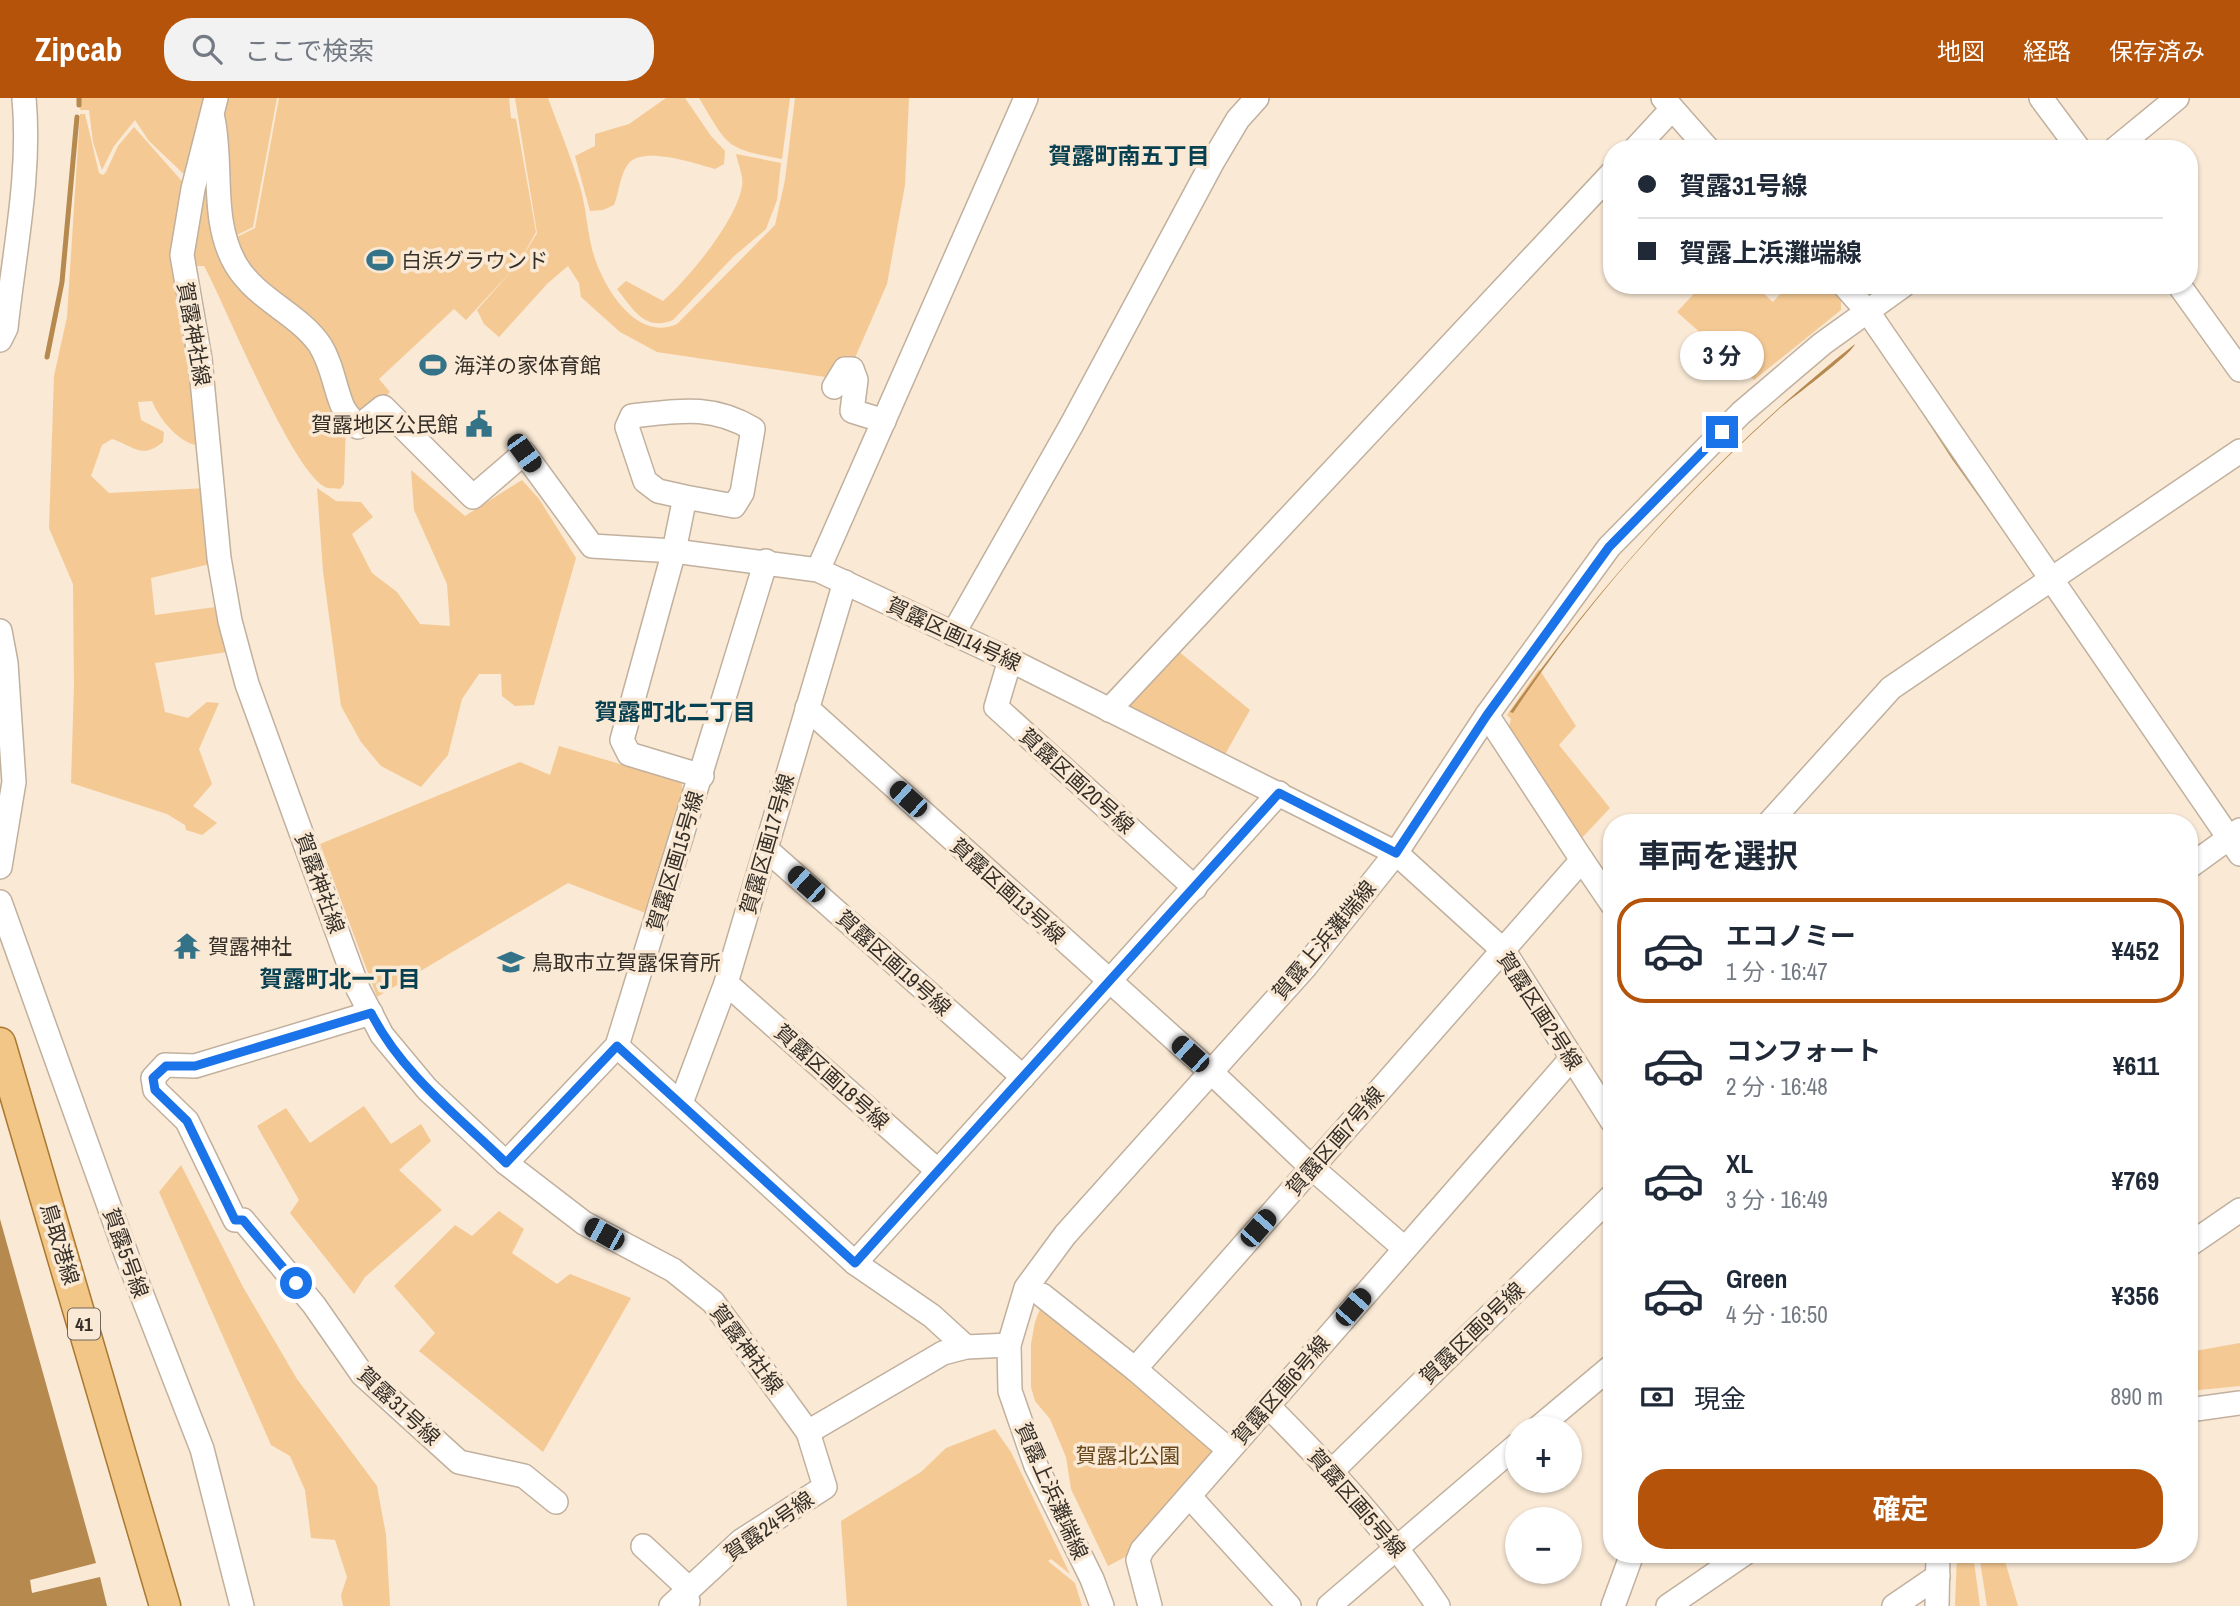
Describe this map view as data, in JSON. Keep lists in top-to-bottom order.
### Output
{
  "streets": {
    "main road": ["鳥取港線", "41"],
    "street": [
      "賀露神社線",
      "賀露区画14号線",
      "賀露区画20号線",
      "賀露区画17号線",
      "賀露区画15号線",
      "賀露区画13号線",
      "賀露上浜灘端線",
      "賀露区画19号線",
      "賀露区画2号線",
      "賀露区画18号線",
      "賀露区画7号線",
      "賀露5号線",
      "賀露区画9号線",
      "賀露区画6号線",
      "賀露31号線",
      "賀露区画5号線",
      "賀露24号線"
    ]
  },
  "crossings": [
    ["賀露神社線", "賀露区画14号線"],
    ["賀露神社線", "賀露区画15号線"],
    ["賀露神社線", "賀露31号線"],
    ["賀露神社線", "賀露24号線"],
    ["賀露区画14号線", "賀露区画20号線"],
    ["賀露区画14号線", "賀露区画17号線"],
    ["賀露区画14号線", "賀露区画15号線"],
    ["賀露区画14号線", "賀露上浜灘端線"],
    ["賀露区画14号線", "賀露区画2号線"],
    ["賀露区画17号線", "賀露区画13号線"],
    ["賀露区画17号線", "賀露区画19号線"],
    ["賀露区画17号線", "賀露区画18号線"],
    ["賀露区画13号線", "賀露上浜灘端線"],
    ["賀露区画13号線", "賀露区画7号線"],
    ["賀露区画13号線", "賀露区画6号線"],
    ["賀露上浜灘端線", "賀露区画2号線"],
    ["賀露区画2号線", "賀露区画7号線"],
    ["賀露区画2号線", "賀露区画6号線"],
    ["賀露区画9号線", "賀露区画5号線"],
    ["賀露区画6号線", "賀露区画5号線"]
  ],
  "districts": ["賀露町南五丁目", "賀露町北二丁目", "賀露町北一丁目"],
  "parks": ["賀露北公園"],
  "places": {
    "sports": ["白浜グラウンド", "海洋の家体育館"],
    "public building": ["賀露地区公民館"],
    "temple": ["賀露神社"],
    "school or university": ["鳥取市立賀露保育所"]
  },
  "page": {
    "header": "Zipcab",
    "search": "ここで検索",
    "nav": ["地図", "経路", "保存済み"],
    "banner": ["賀露31号線", "賀露上浜灘端線"],
    "bubble": "3 分",
    "heading": "車両を選択",
    "list": [
      {
        "name": "エコノミー",
        "note": "1 分 · 16:47",
        "value": "¥452"
      },
      {
        "name": "コンフォート",
        "note": "2 分 · 16:48",
        "value": "¥611"
      },
      {
        "name": "XL",
        "note": "3 分 · 16:49",
        "value": "¥769"
      },
      {
        "name": "Green",
        "note": "4 分 · 16:50",
        "value": "¥356"
      }
    ],
    "pay": ["現金", "890 m"],
    "map_buttons": ["+", "−"],
    "buttons": "確定"
  }
}
